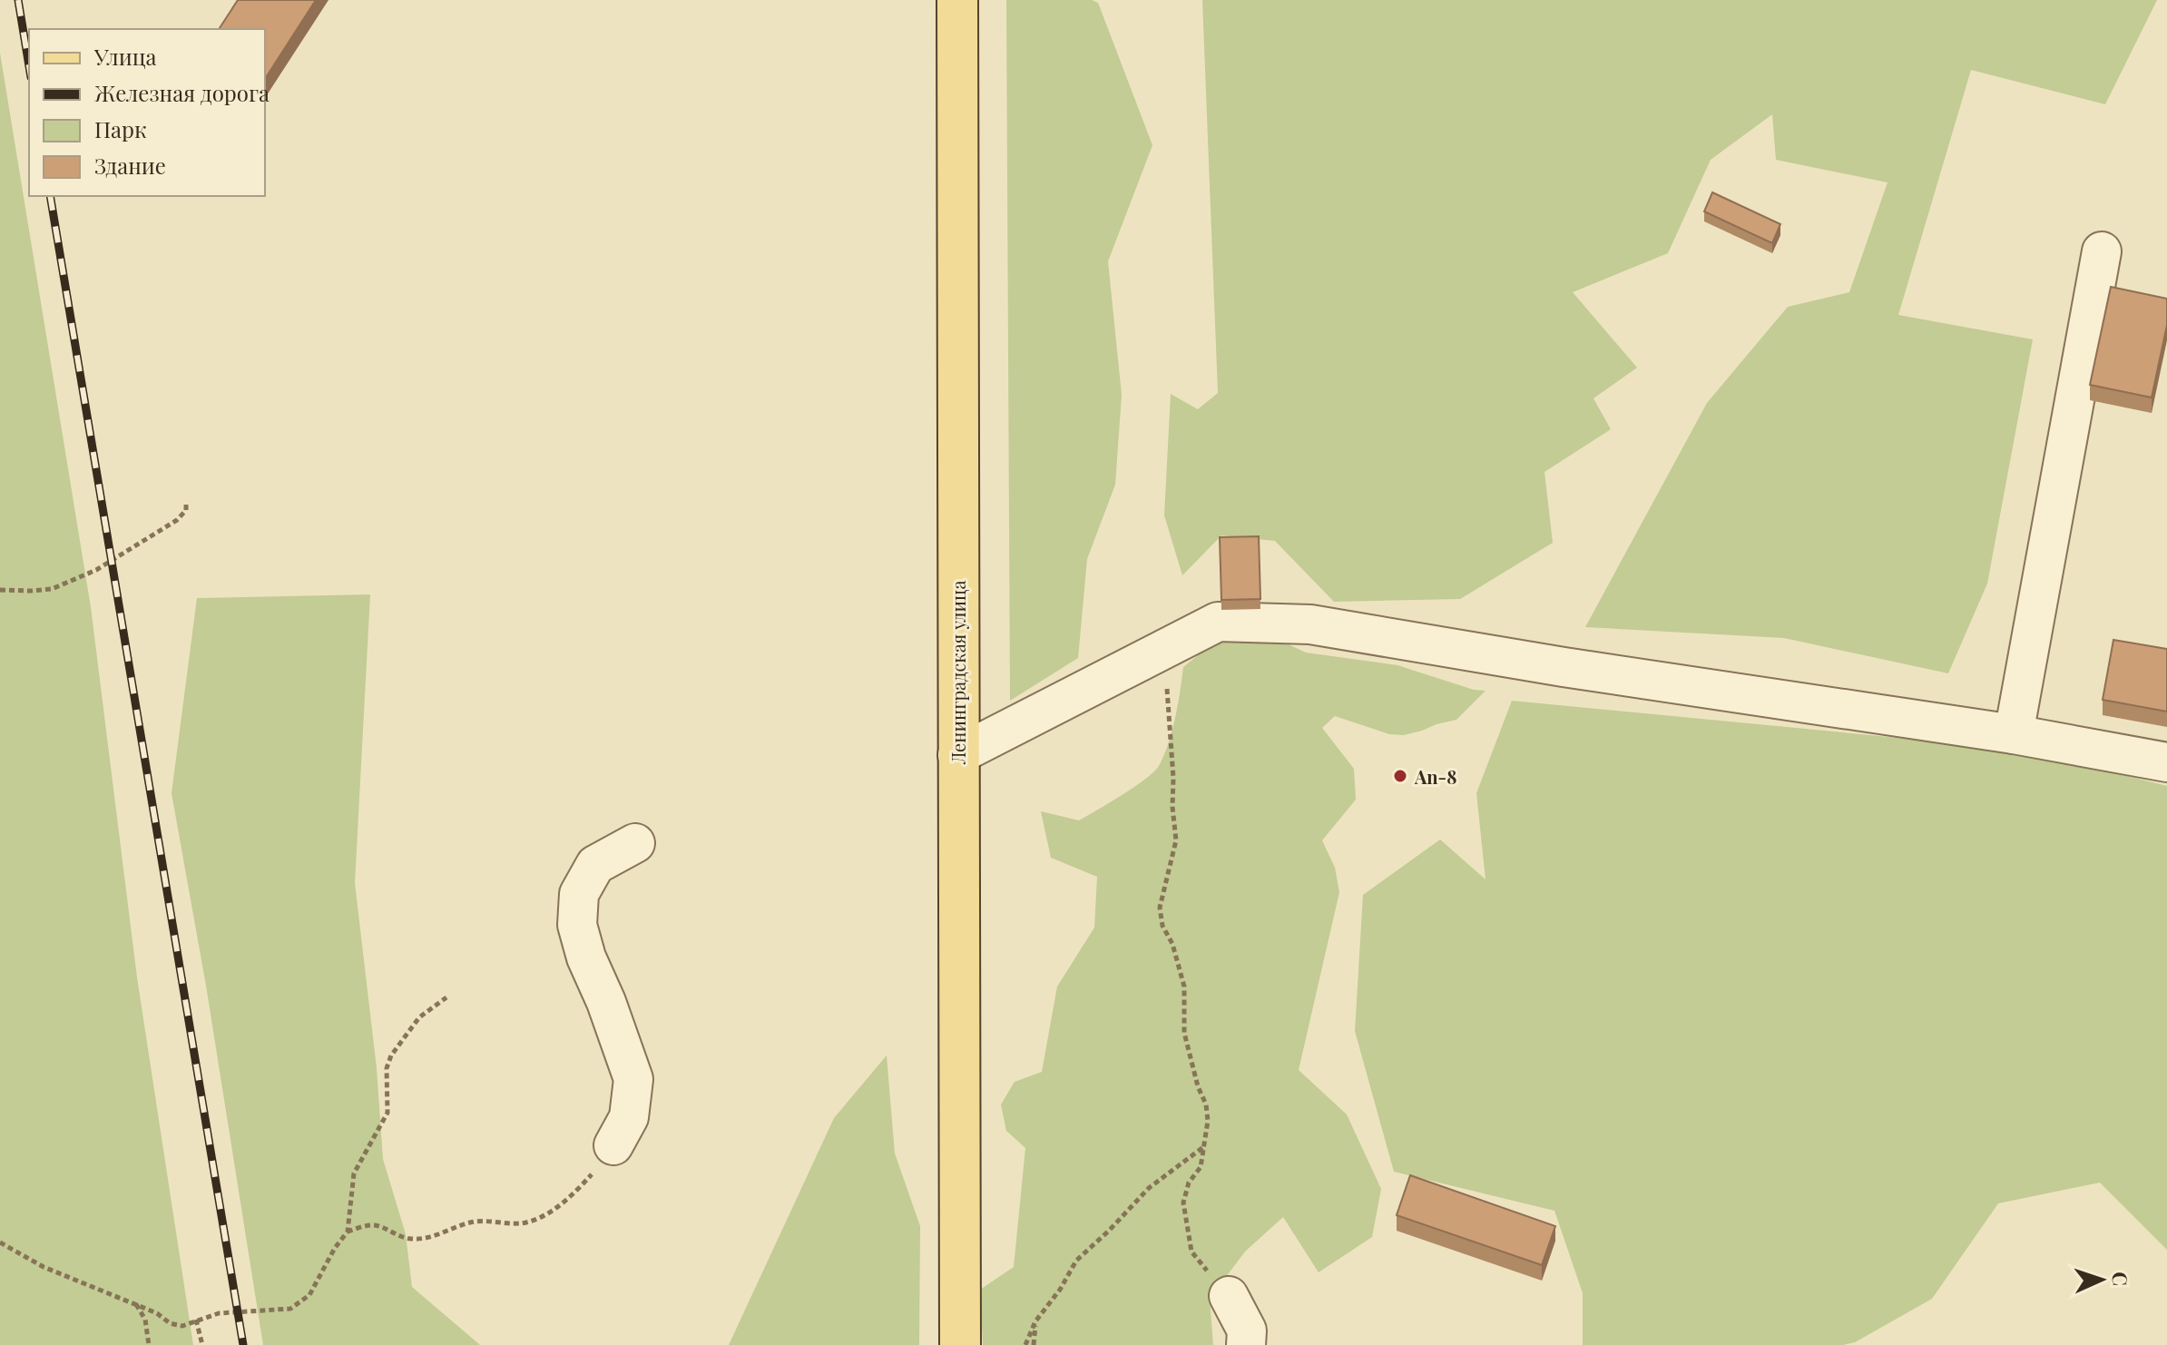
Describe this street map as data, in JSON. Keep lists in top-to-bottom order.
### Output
{
  "streets": {
    "main road": ["Ленинградская улица"]
  },
  "places": ["An-8"],
  "legend": [
    "Улица",
    "Железная дорога",
    "Парк",
    "Здание"
  ],
  "north": "right"
}
